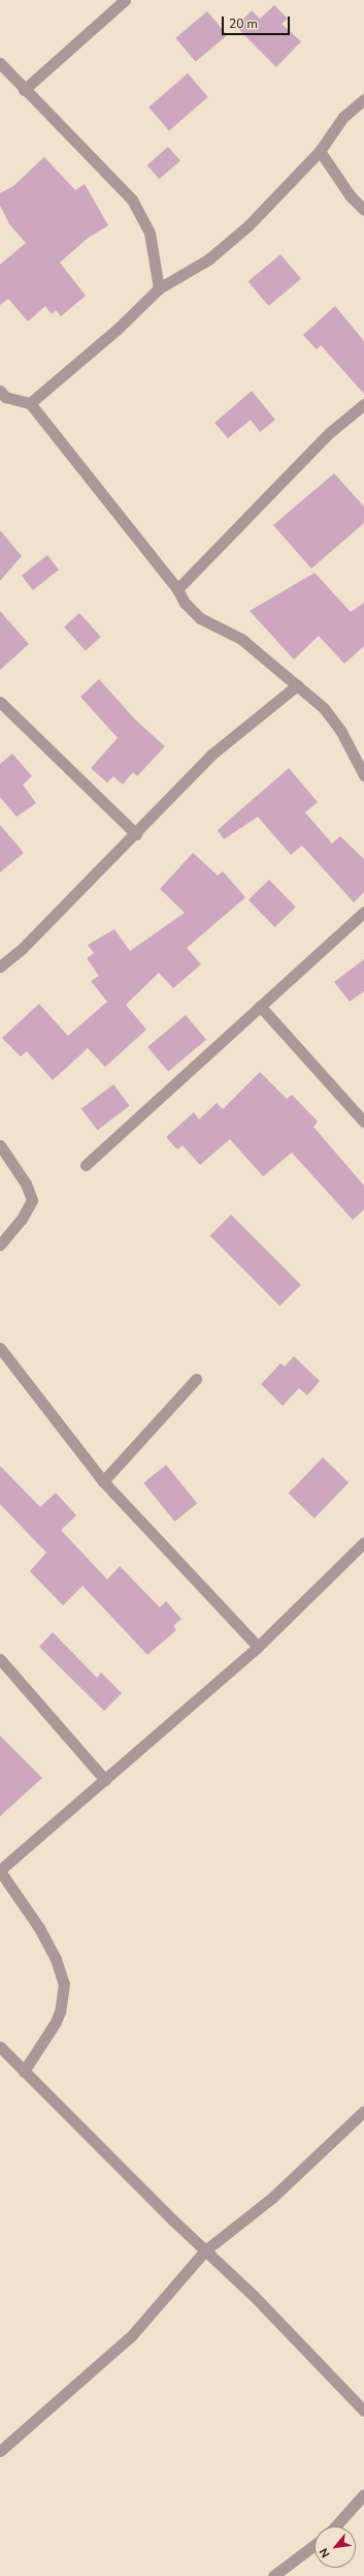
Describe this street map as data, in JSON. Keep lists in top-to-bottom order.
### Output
{
  "scale_bar": "20 m",
  "north": "bottom left"
}
